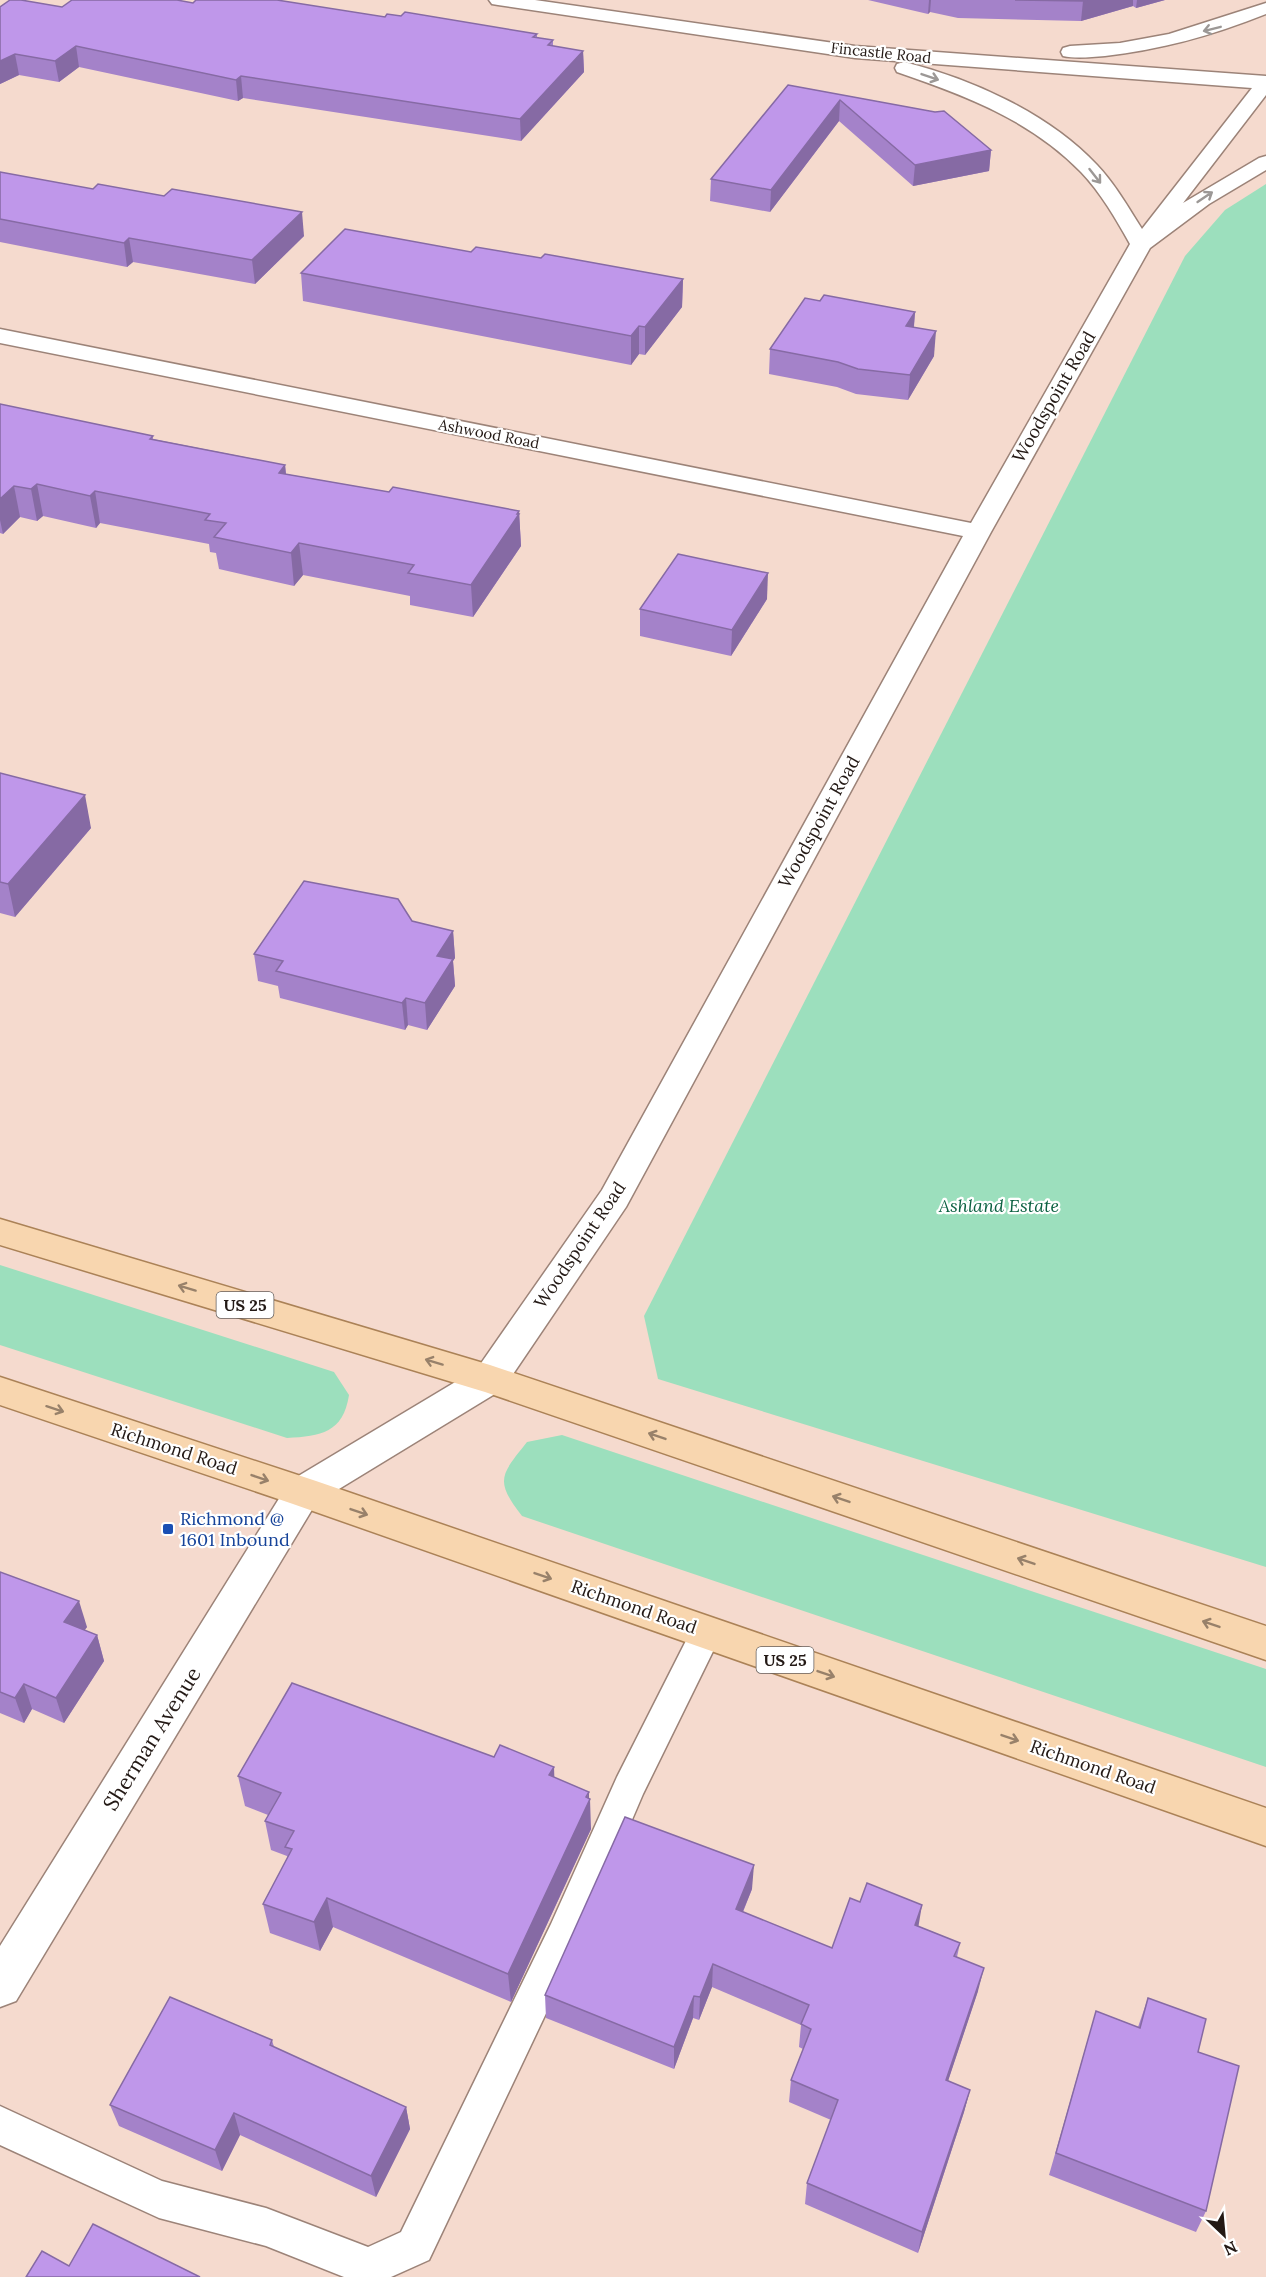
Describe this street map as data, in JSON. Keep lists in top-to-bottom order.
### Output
{
  "streets": {
    "main road": ["US 25", "Richmond Road"],
    "street": [
      "Fincastle Road",
      "Woodspoint Road",
      "Ashwood Road",
      "Sherman Avenue"
    ]
  },
  "crossings": [
    ["Fincastle Road", "Woodspoint Road"],
    ["Woodspoint Road", "Ashwood Road"],
    ["Woodspoint Road", "US 25"],
    ["Woodspoint Road", "Richmond Road"],
    ["Woodspoint Road", "Sherman Avenue"],
    ["Richmond Road", "Sherman Avenue"]
  ],
  "parks": ["Ashland Estate"],
  "places": {
    "transit": ["Richmond @ 1601 Inbound"]
  },
  "north": "bottom right"
}
